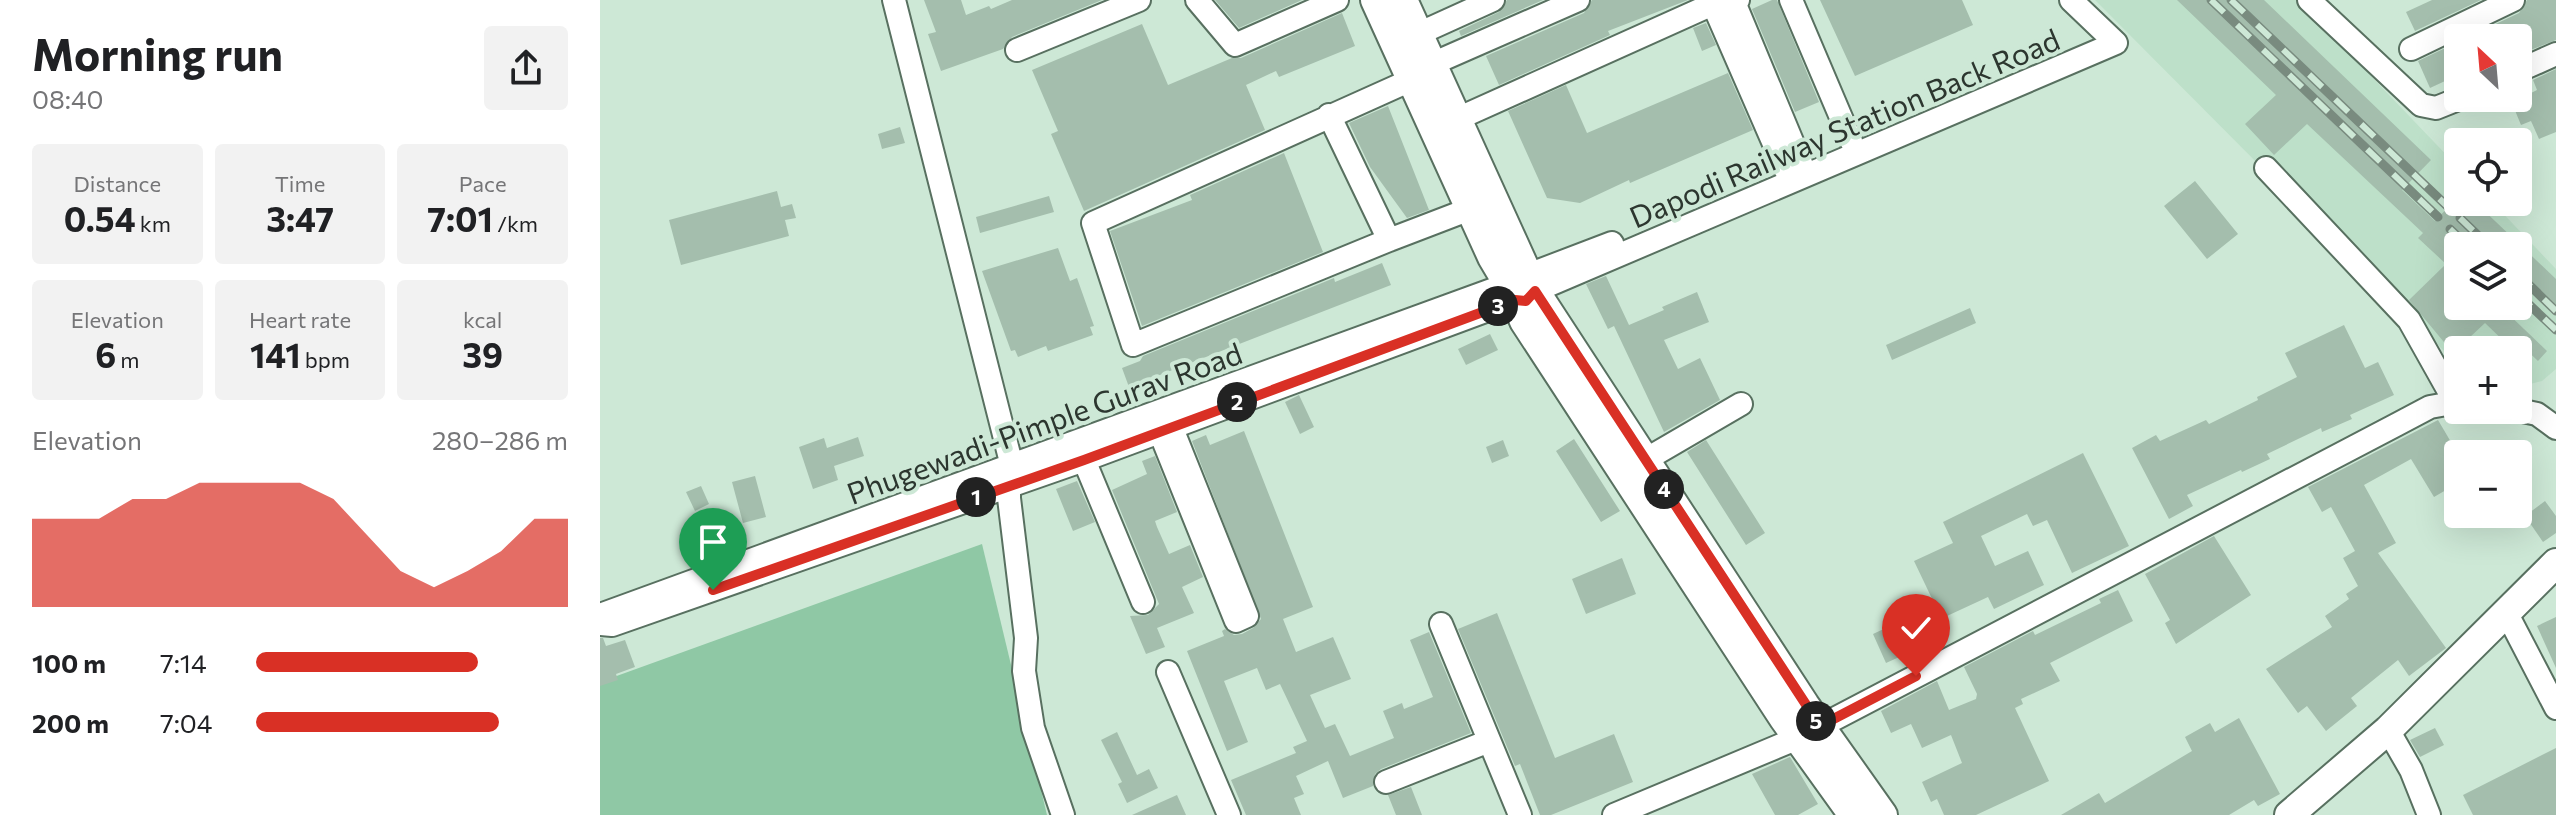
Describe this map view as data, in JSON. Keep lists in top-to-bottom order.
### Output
{
  "streets": {
    "street": ["Dapodi Railway Station Back Road", "Phugewadi-Pimple Gurav Road"]
  },
  "crossings": [
    ["Dapodi Railway Station Back Road", "Phugewadi-Pimple Gurav Road"]
  ],
  "north": "top left",
  "page": {
    "heading": ["Morning run", "08:40"],
    "map_buttons": ["+", "−"],
    "stats": [
      ["Distance", "0.54 km"],
      ["Time", "3:47"],
      ["Pace", "7:01 /km"],
      ["Elevation", "6 m"],
      ["Heart rate", "141 bpm"],
      ["kcal", "39"]
    ],
    "pins": [
      "3",
      "2",
      "4",
      "1",
      "5"
    ],
    "chart": ["Elevation", "280–286 m"],
    "list": [
      {
        "name": "100 m",
        "note": "7:14"
      },
      {
        "name": "200 m",
        "note": "7:04"
      }
    ]
  }
}
